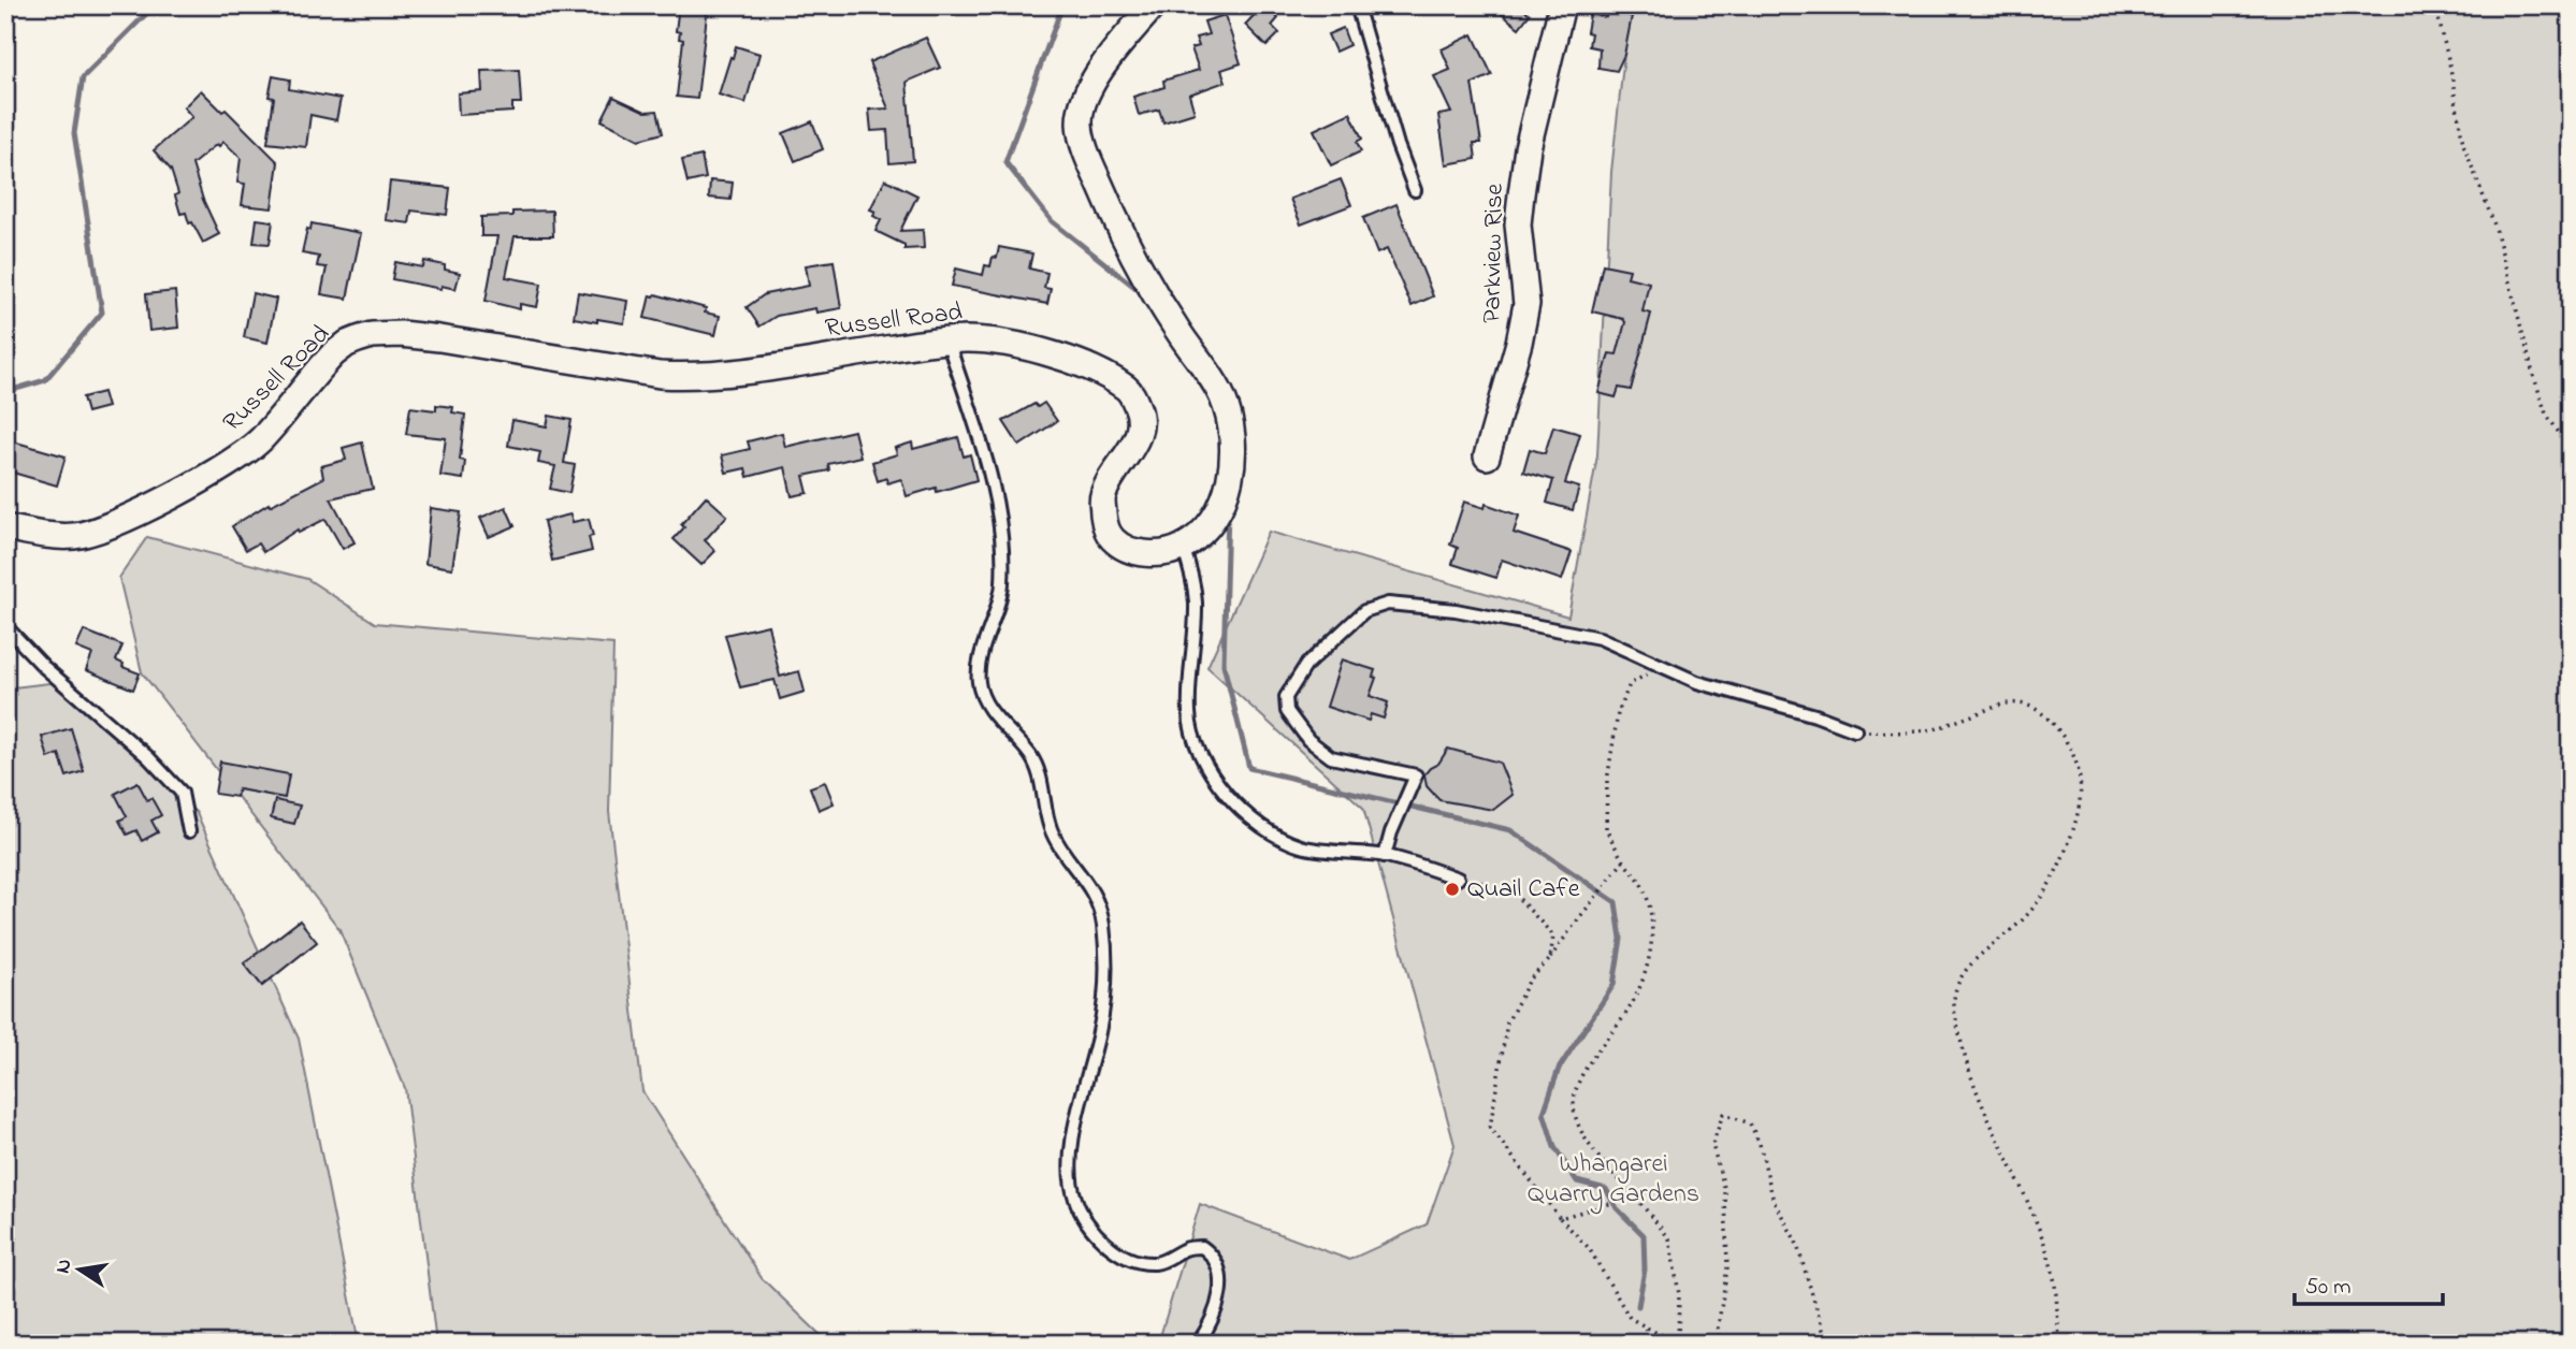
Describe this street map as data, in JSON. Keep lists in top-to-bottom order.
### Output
{
  "streets": {
    "street": ["Parkview Rise", "Russell Road"]
  },
  "parks": ["Whangarei Quarry Gardens"],
  "places": ["Quail Cafe"],
  "scale_bar": "50 m",
  "north": "left"
}
